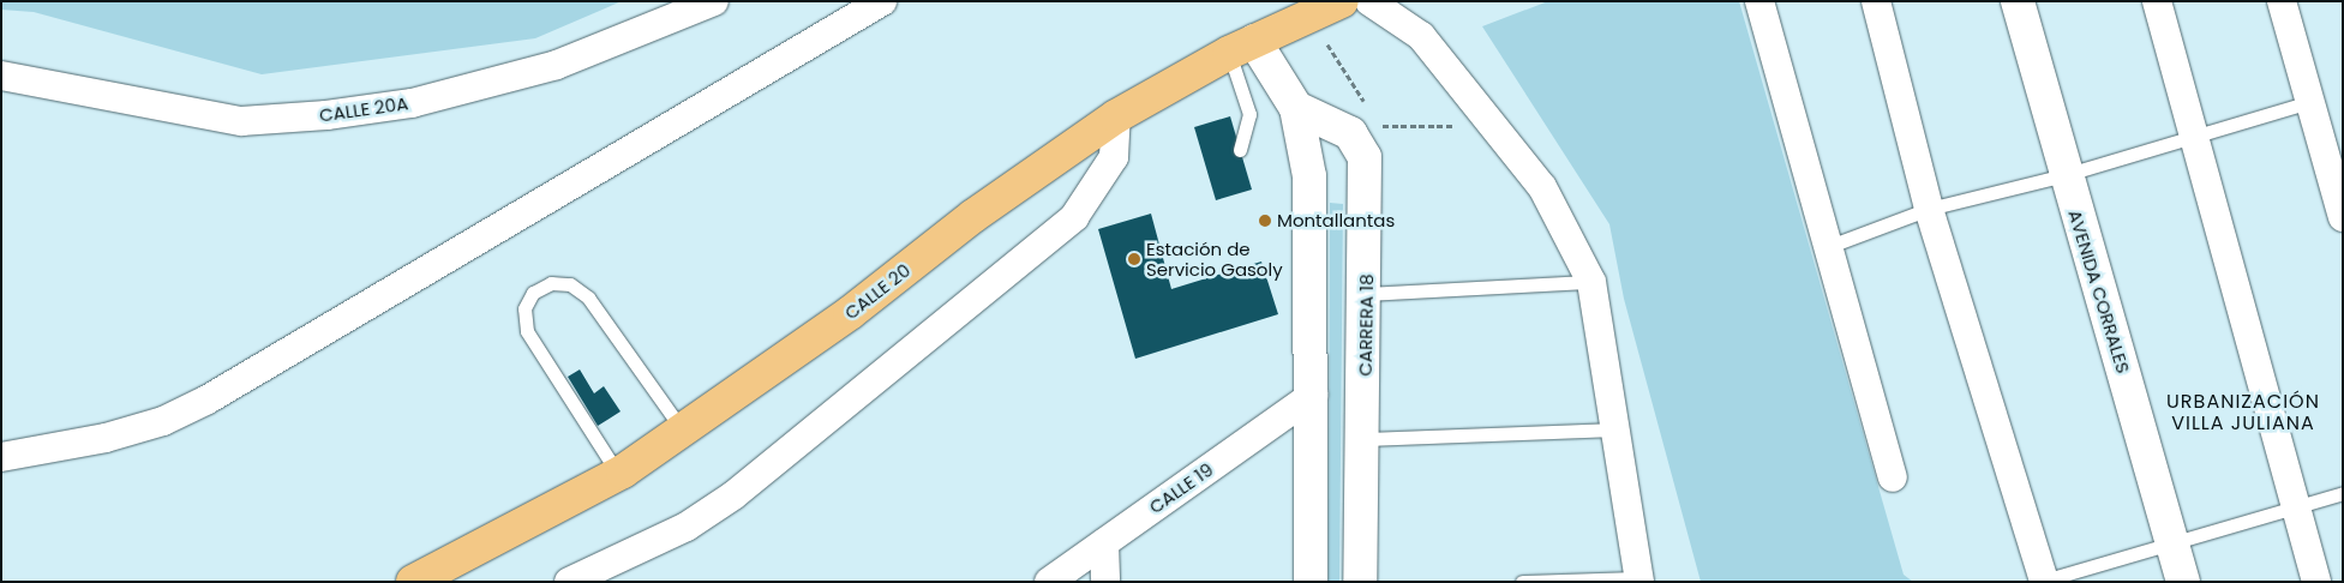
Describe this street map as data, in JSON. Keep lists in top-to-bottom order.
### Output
{
  "streets": {
    "main road": ["CALLE 20", "AVENIDA CORRALES", "CARRERA 18"],
    "street": ["CALLE 20A", "CALLE 19"]
  },
  "districts": ["URBANIZACIÓN VILLA JULIANA"],
  "places": ["Montallantas", "Estación de Servicio Gasoly"]
}
